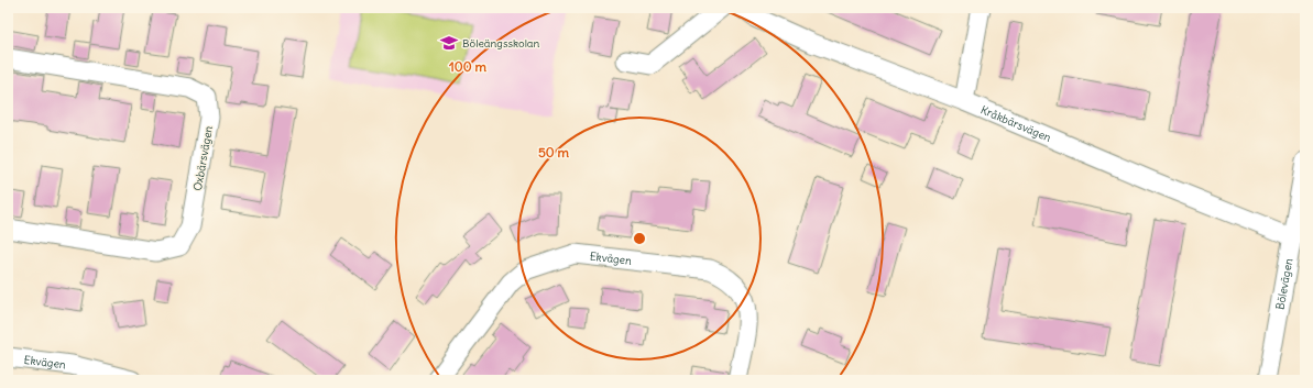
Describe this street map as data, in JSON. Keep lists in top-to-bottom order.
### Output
{
  "streets": {
    "street": [
      "Kråkbärsvägen",
      "Oxbärsvägen",
      "Ekvägen",
      "Bölevägen"
    ]
  },
  "crossings": [
    ["Kråkbärsvägen", "Bölevägen"]
  ],
  "places": {
    "school or university": ["Böleängsskolan"]
  },
  "rings": ["100 m", "50 m"]
}
